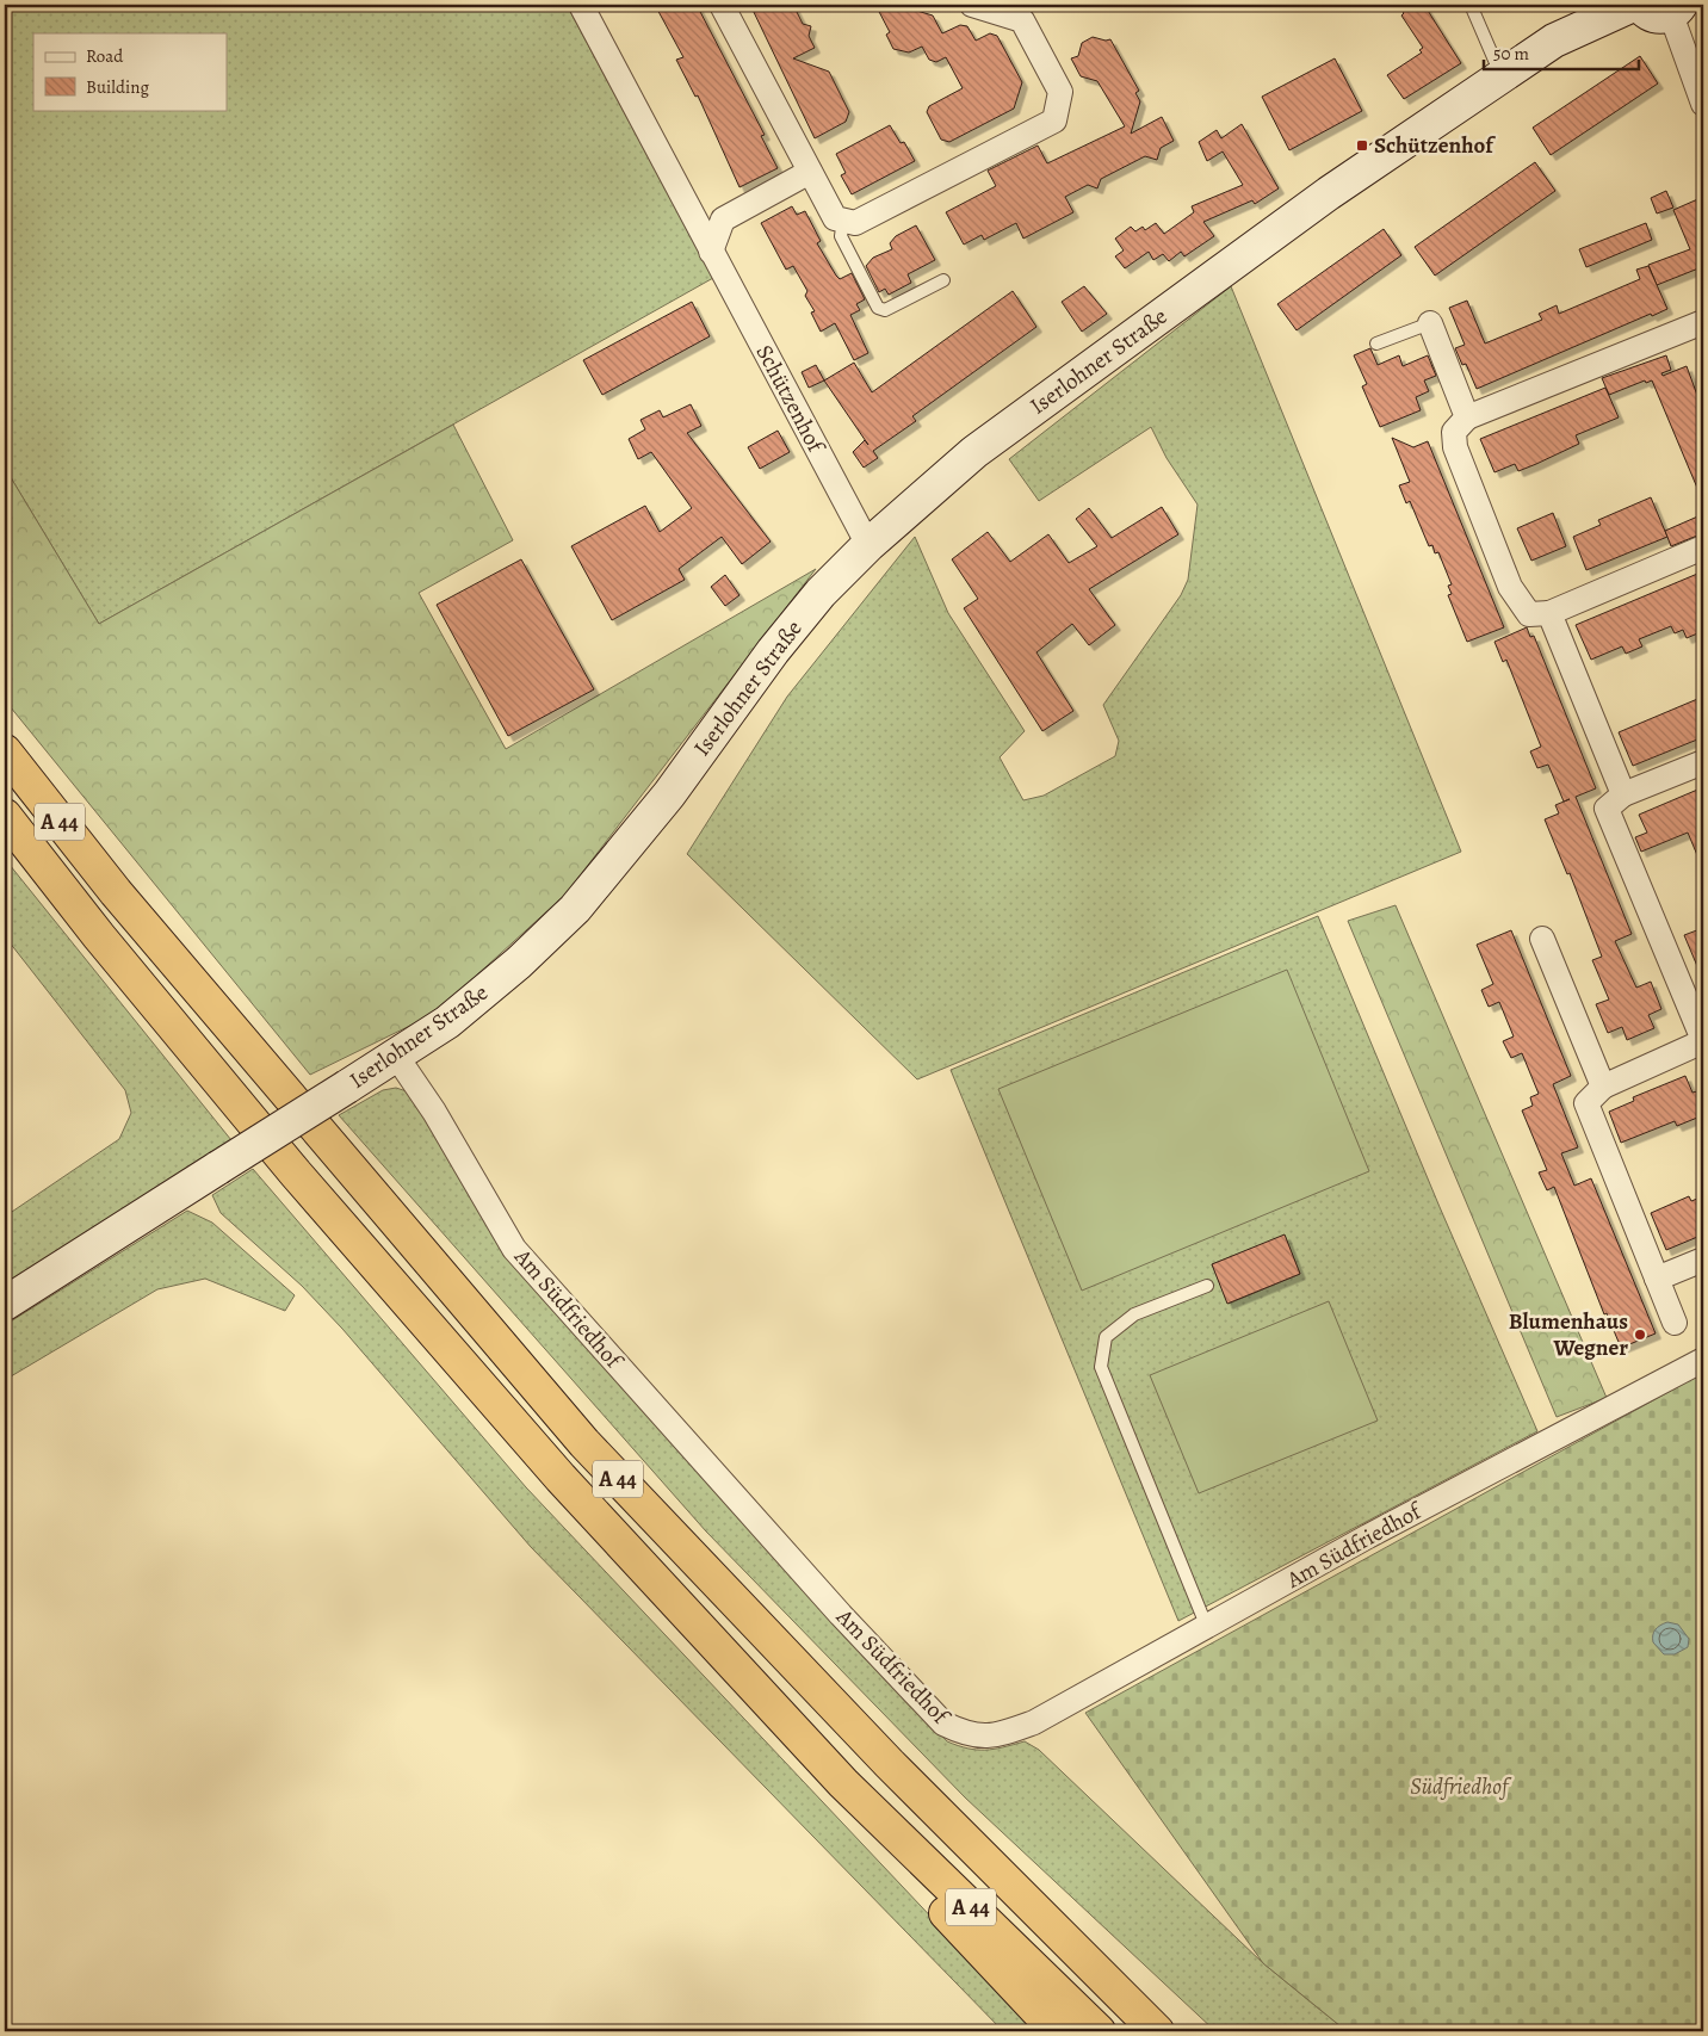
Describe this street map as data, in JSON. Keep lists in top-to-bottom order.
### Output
{
  "streets": {
    "highway": ["A 44"],
    "main road": ["Iserlohner Straße"],
    "street": ["Schützenhof", "Am Südfriedhof"]
  },
  "crossings": [
    ["Iserlohner Straße", "Schützenhof"],
    ["Iserlohner Straße", "Am Südfriedhof"]
  ],
  "parks": ["Südfriedhof"],
  "places": {
    "transit": ["Schützenhof"],
    "other": ["Blumenhaus Wegner"]
  },
  "legend": ["Road", "Building"],
  "scale_bar": "50 m"
}
